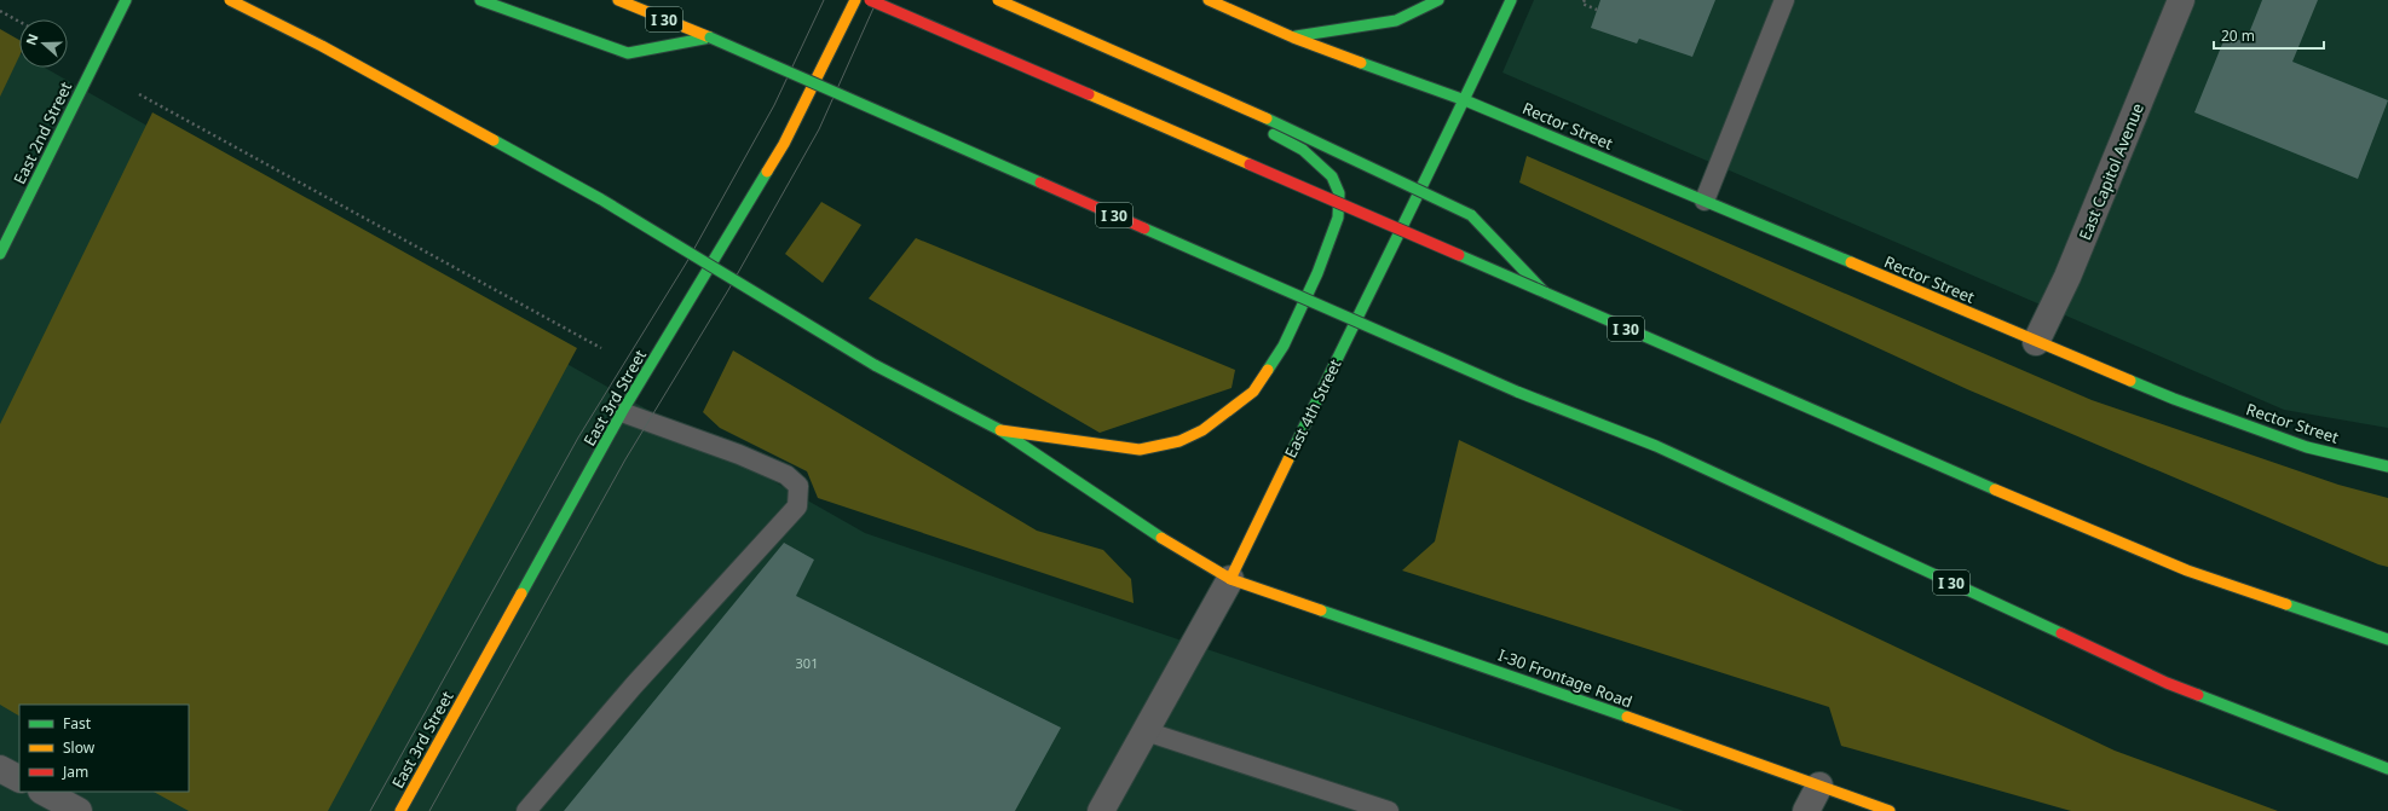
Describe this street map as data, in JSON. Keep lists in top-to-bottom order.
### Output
{
  "streets": {
    "main road": [
      "I 30",
      "Rector Street",
      "East 2nd Street",
      "East 3rd Street",
      "East 4th Street",
      "I-30 Frontage Road"
    ],
    "street": ["East Capitol Avenue"]
  },
  "crossings": [
    ["Rector Street", "East Capitol Avenue"],
    ["Rector Street", "East 4th Street"],
    ["East 4th Street", "I-30 Frontage Road"]
  ],
  "house_numbers": ["301"],
  "legend": ["Fast", "Slow", "Jam"],
  "scale_bar": "20 m",
  "north": "left"
}
